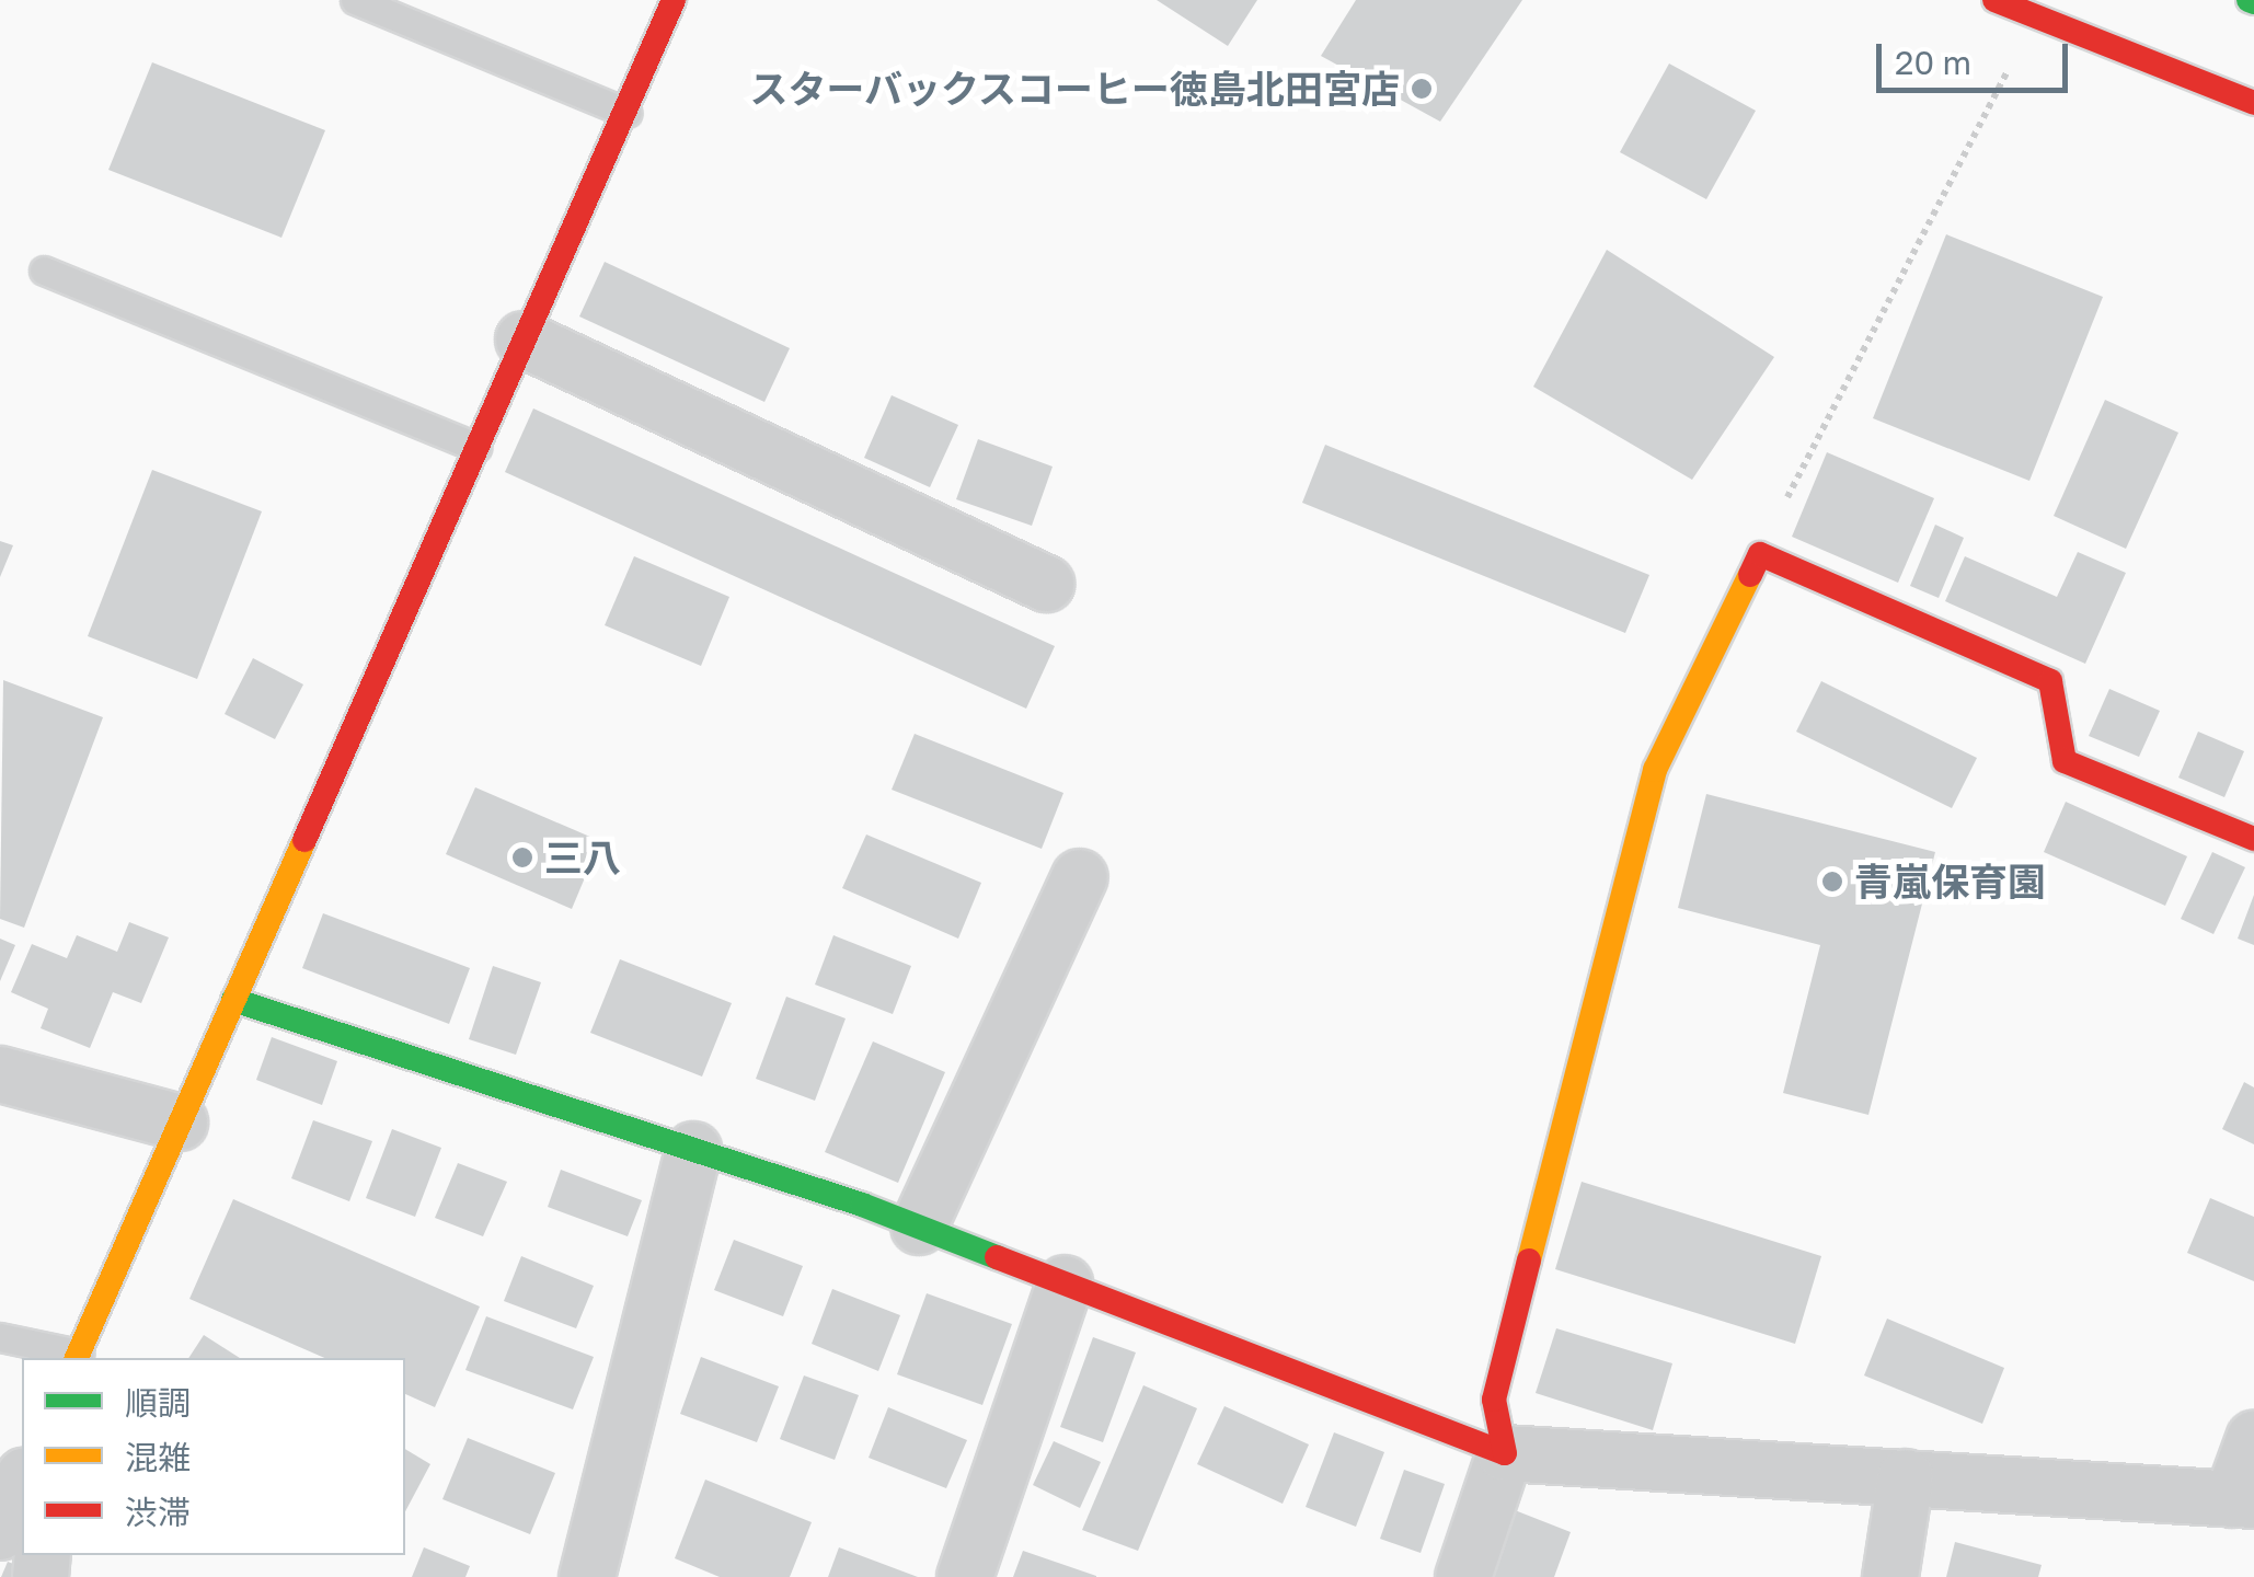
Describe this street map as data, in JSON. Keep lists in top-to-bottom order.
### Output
{
  "places": ["スターバックスコーヒー徳島北田宮店", "三八", "青嵐保育園"],
  "legend": ["順調", "混雑", "渋滞"],
  "scale_bar": "20 m"
}
